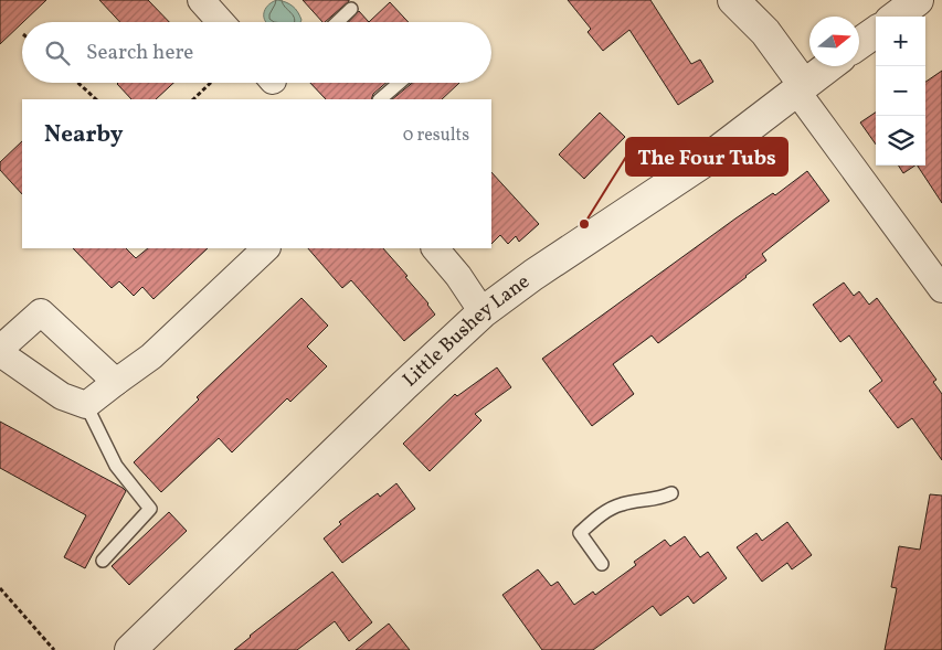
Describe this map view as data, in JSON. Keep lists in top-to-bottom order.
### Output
{
  "streets": {
    "street": ["Little Bushey Lane"]
  },
  "places": ["The Four Tubs"],
  "north": "right",
  "page": {
    "map_buttons": ["+", "−"],
    "search": "Search here",
    "heading": ["Nearby", "0 results"]
  }
}
